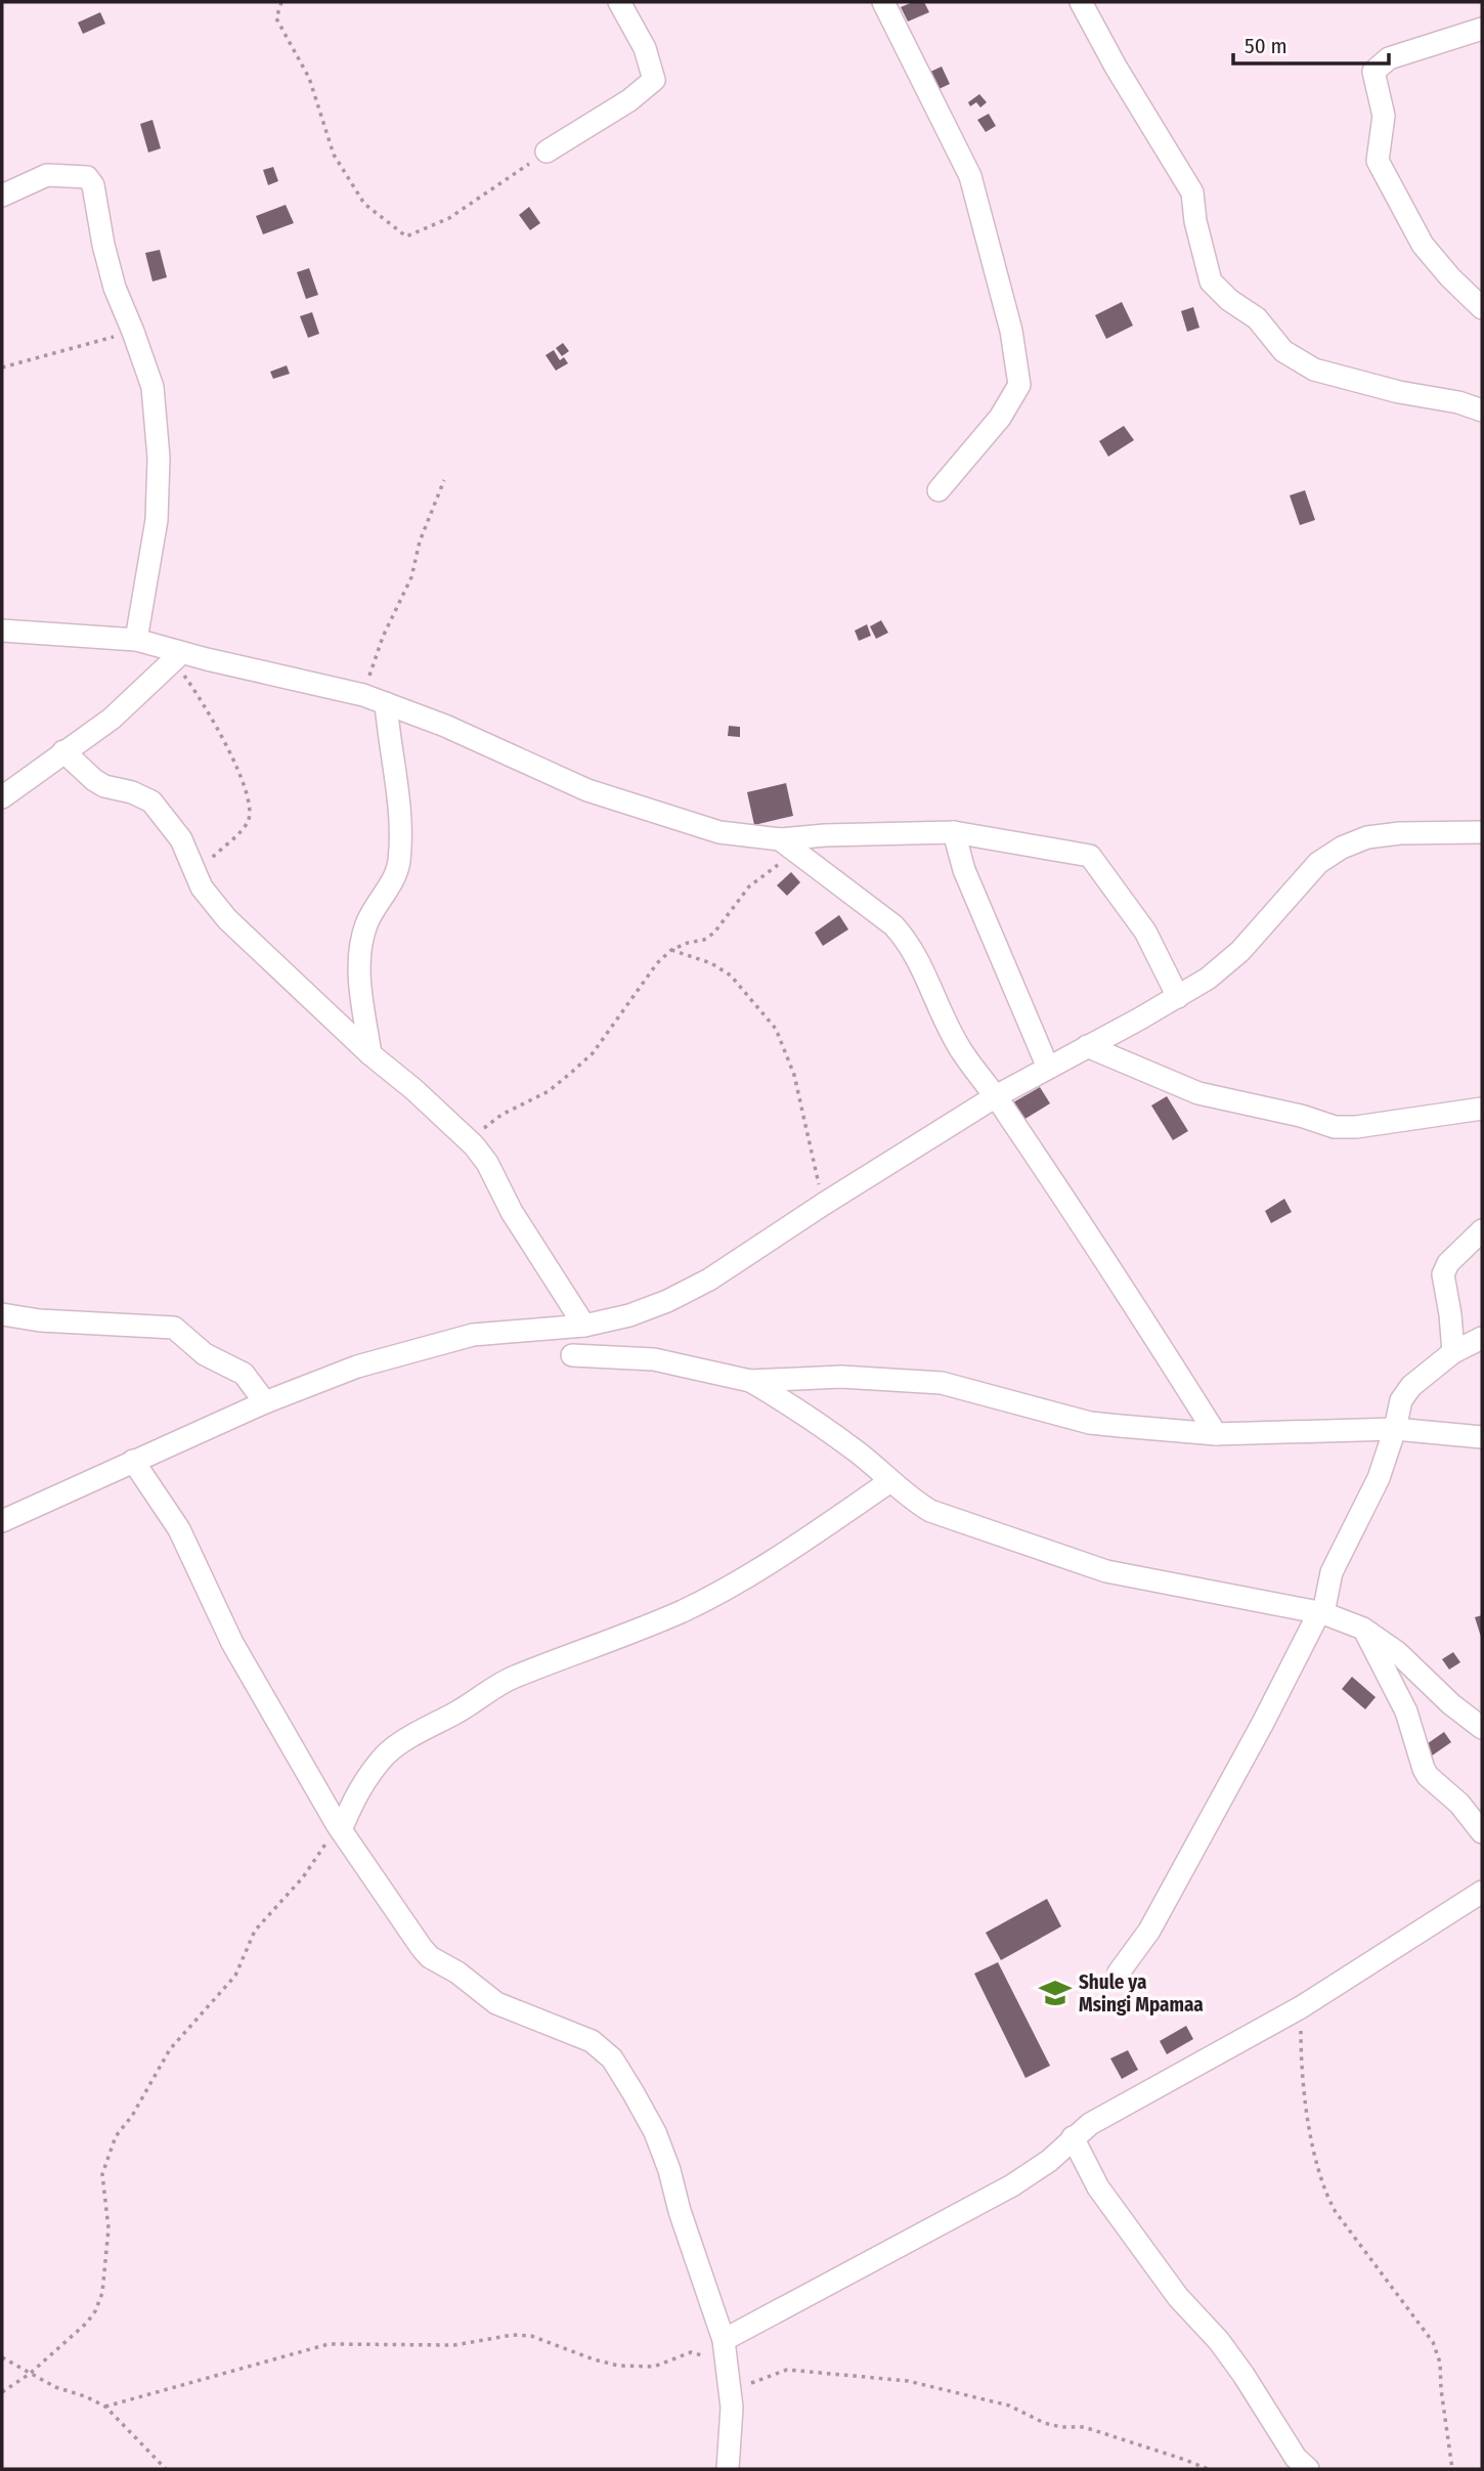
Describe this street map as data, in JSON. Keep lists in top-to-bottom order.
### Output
{
  "places": {
    "school or university": ["Shule ya Msingi Mpamaa"]
  },
  "scale_bar": "50 m"
}
